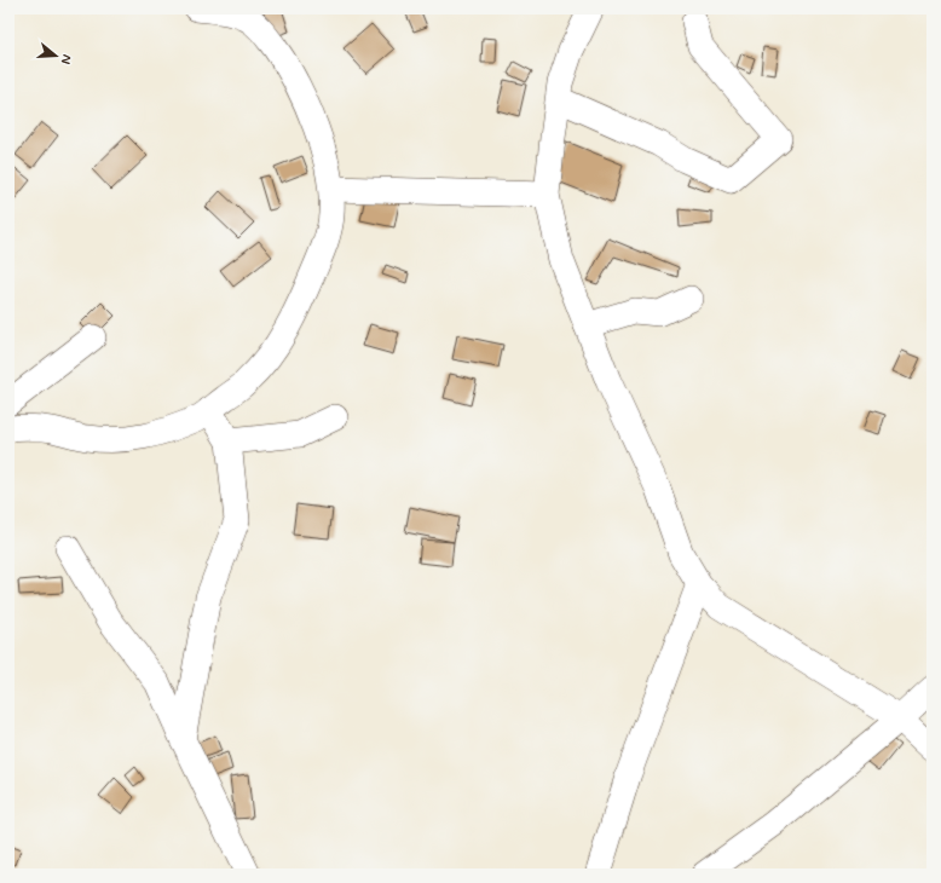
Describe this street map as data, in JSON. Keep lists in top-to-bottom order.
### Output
{
  "north": "right"
}
